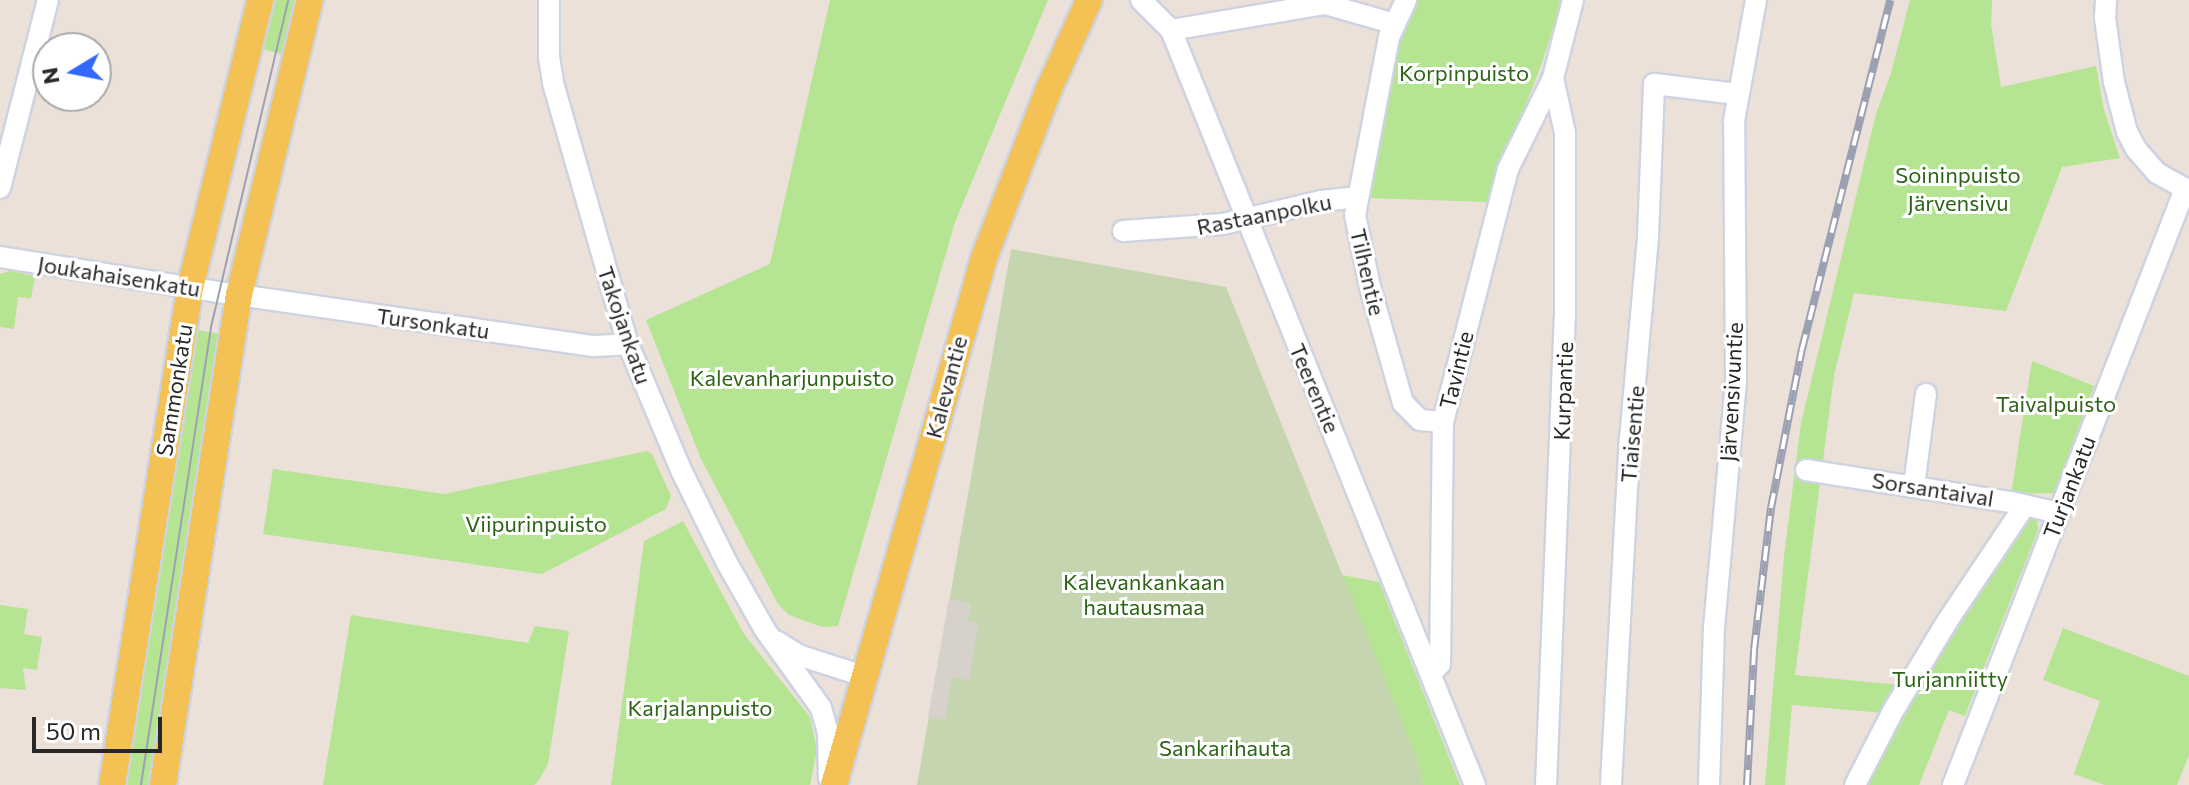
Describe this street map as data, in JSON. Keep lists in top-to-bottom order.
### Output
{
  "streets": {
    "main road": ["Kalevantie", "Sammonkatu"],
    "street": [
      "Rastaanpolku",
      "Tilhentie",
      "Joukahaisenkatu",
      "Tursonkatu",
      "Takojankatu",
      "Tavintie",
      "Teerentie",
      "Kurpantie",
      "Järvensivuntie",
      "Tiaisentie",
      "Turjankatu",
      "Sorsantaival"
    ]
  },
  "crossings": [
    ["Rastaanpolku", "Tilhentie"],
    ["Rastaanpolku", "Teerentie"],
    ["Tilhentie", "Tavintie"],
    ["Joukahaisenkatu", "Tursonkatu"],
    ["Joukahaisenkatu", "Sammonkatu"],
    ["Tursonkatu", "Takojankatu"],
    ["Takojankatu", "Kalevantie"],
    ["Tavintie", "Teerentie"],
    ["Tavintie", "Kurpantie"],
    ["Järvensivuntie", "Tiaisentie"],
    ["Turjankatu", "Sorsantaival"]
  ],
  "parks": [
    "Korpinpuisto",
    "Soininpuisto",
    "Järvensivu",
    "Kalevanharjunpuisto",
    "Taivalpuisto",
    "Viipurinpuisto",
    "Kalevankankaan hautausmaa",
    "Turjanniitty",
    "Karjalanpuisto",
    "Sankarihauta"
  ],
  "scale_bar": "50 m",
  "north": "left"
}
